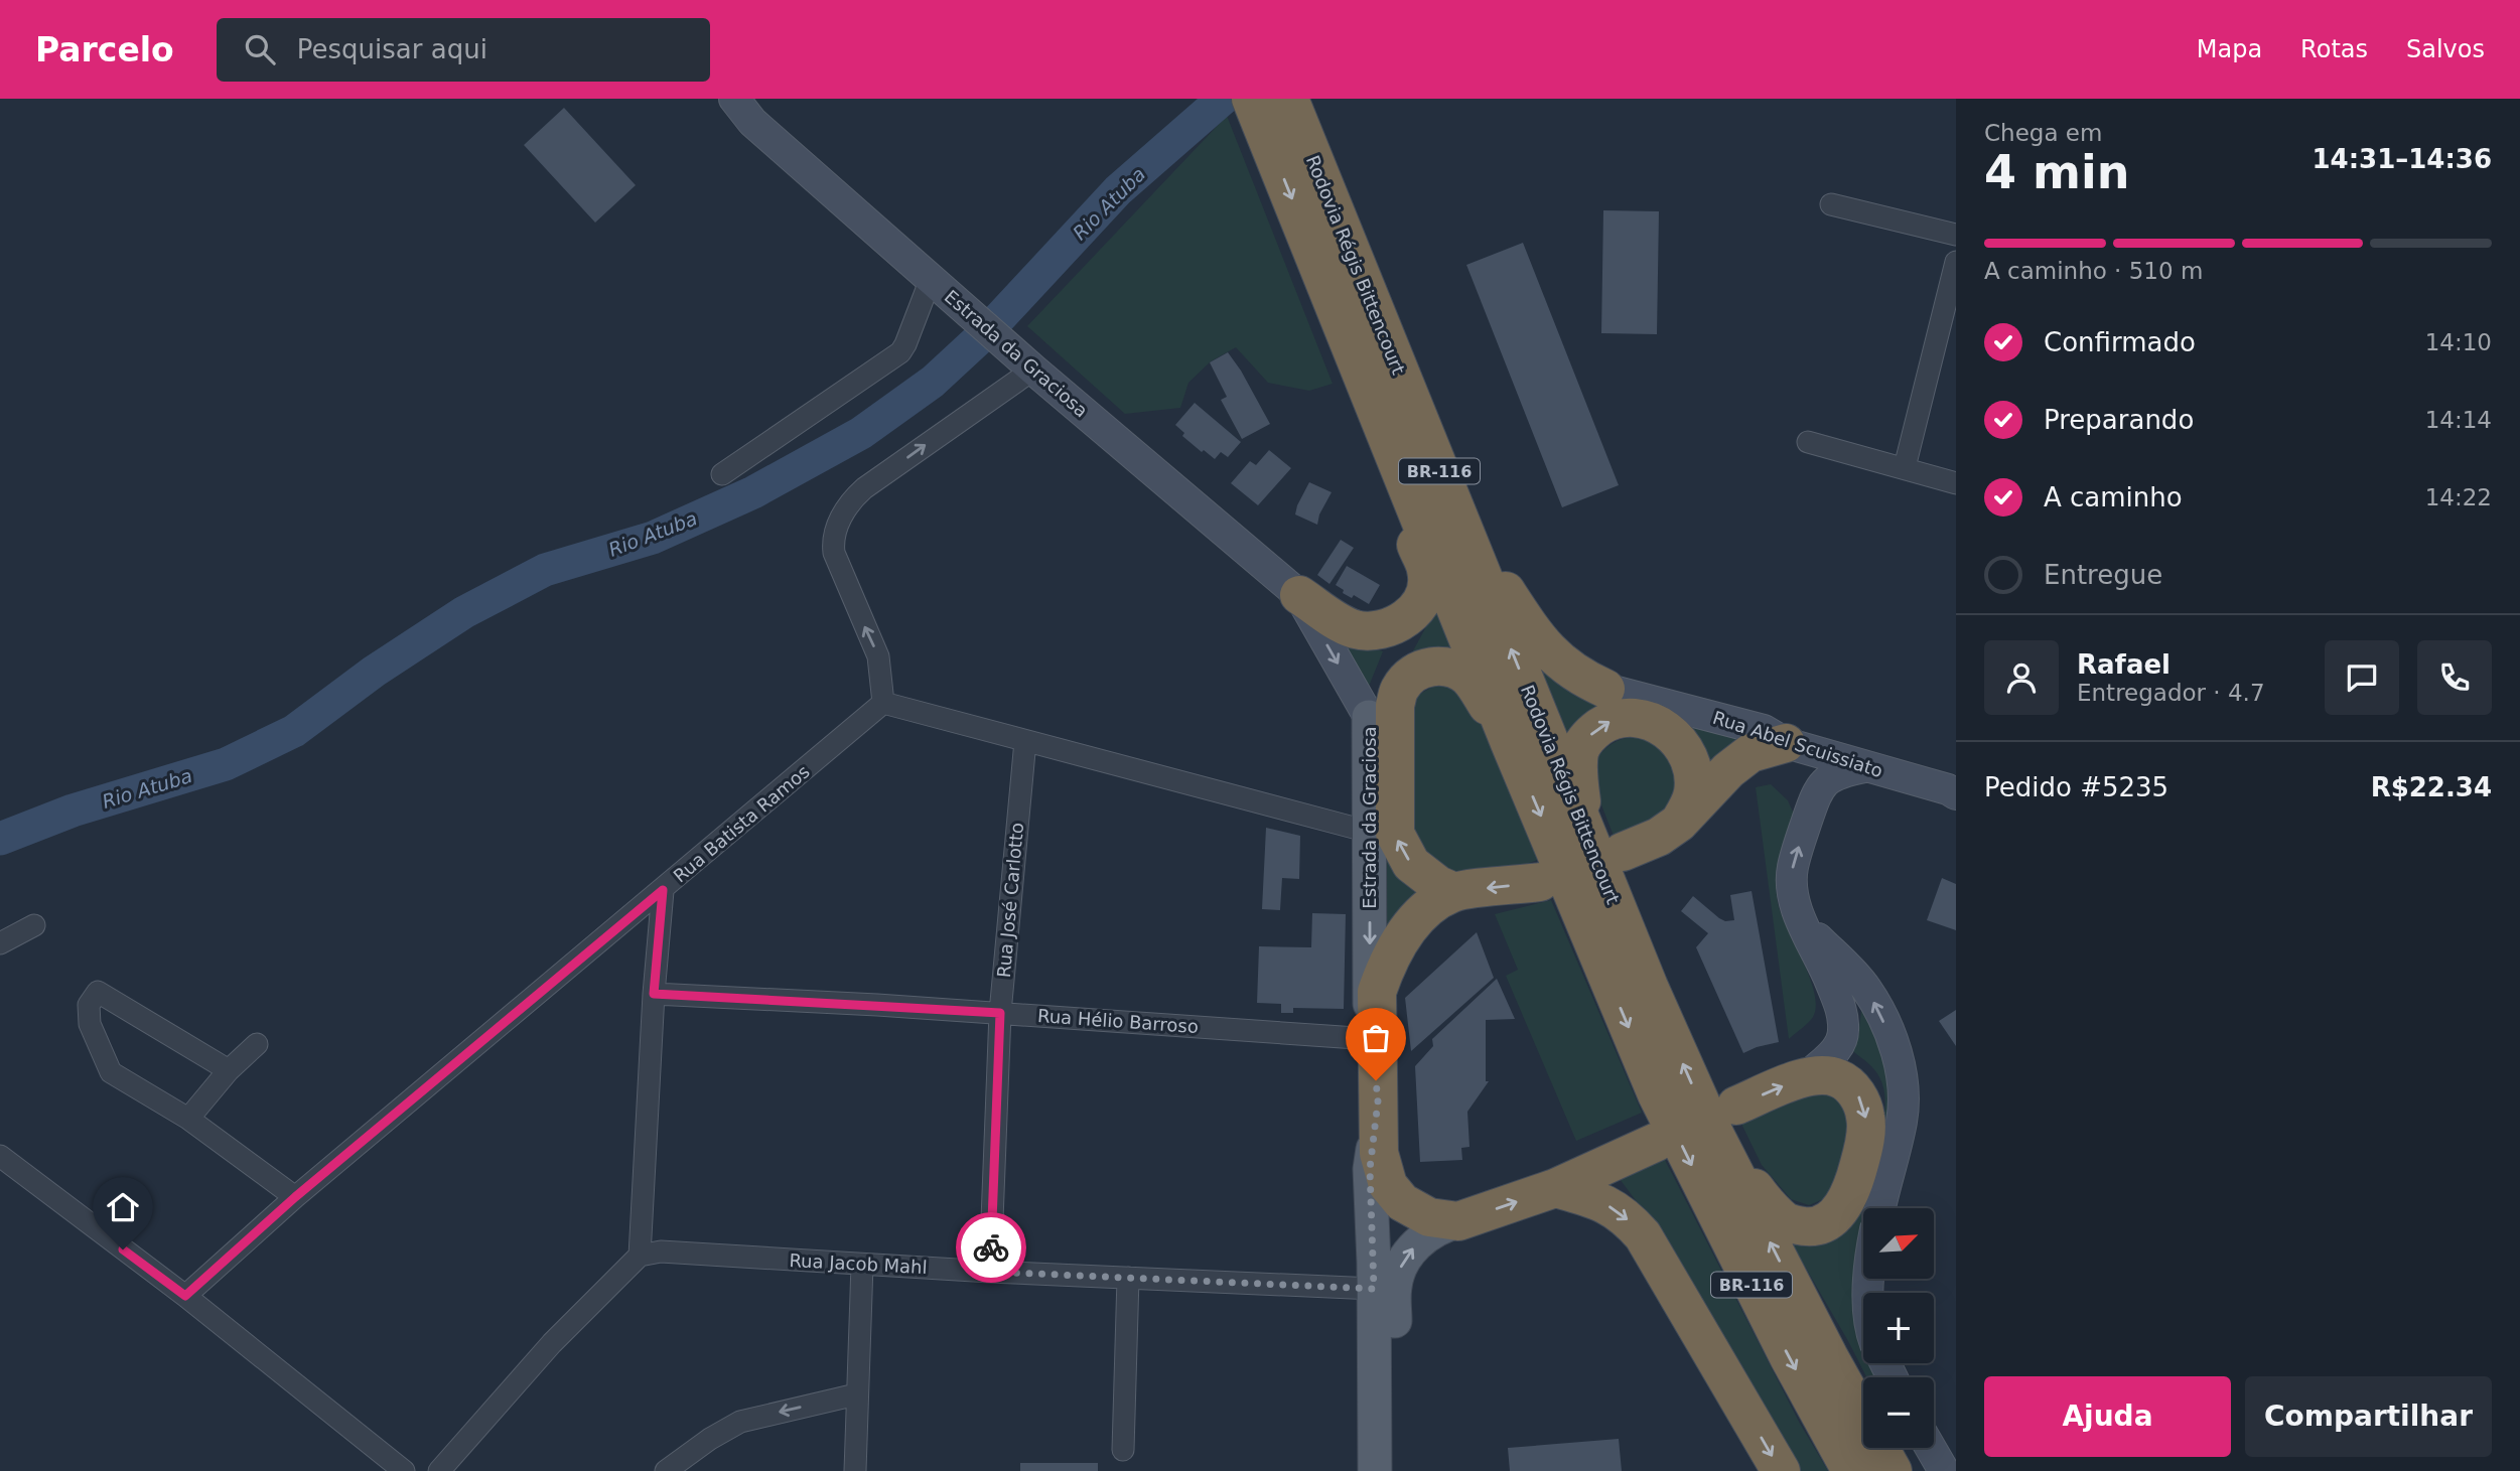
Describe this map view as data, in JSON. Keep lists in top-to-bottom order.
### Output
{
  "streets": {
    "highway": ["Rodovia Régis Bittencourt", "BR-116"],
    "main road": ["Estrada da Graciosa", "Rua Abel Scuissiato"],
    "street": [
      "Rua Batista Ramos",
      "Rua José Carlotto",
      "Rua Hélio Barroso",
      "Rua Jacob Mahl"
    ]
  },
  "crossings": [
    ["Estrada da Graciosa", "Rua Hélio Barroso"],
    ["Estrada da Graciosa", "Rua Jacob Mahl"],
    ["Rua José Carlotto", "Rua Hélio Barroso"],
    ["Rua José Carlotto", "Rua Jacob Mahl"]
  ],
  "water": ["Rio Atuba"],
  "north": "top right",
  "page": {
    "header": "Parcelo",
    "search": "Pesquisar aqui",
    "nav": ["Mapa", "Rotas", "Salvos"],
    "heading": ["4 min", "Chega em", "14:31–14:36"],
    "panel": [
      "Rafael",
      "Entregador · 4.7",
      "Pedido #5235",
      "R$22.34"
    ],
    "bar": "A caminho · 510 m",
    "list": [
      ["Confirmado", "14:10"],
      ["Preparando", "14:14"],
      ["A caminho", "14:22"],
      "Entregue"
    ],
    "map_buttons": ["+", "−"],
    "buttons": ["Ajuda", "Compartilhar"]
  }
}
